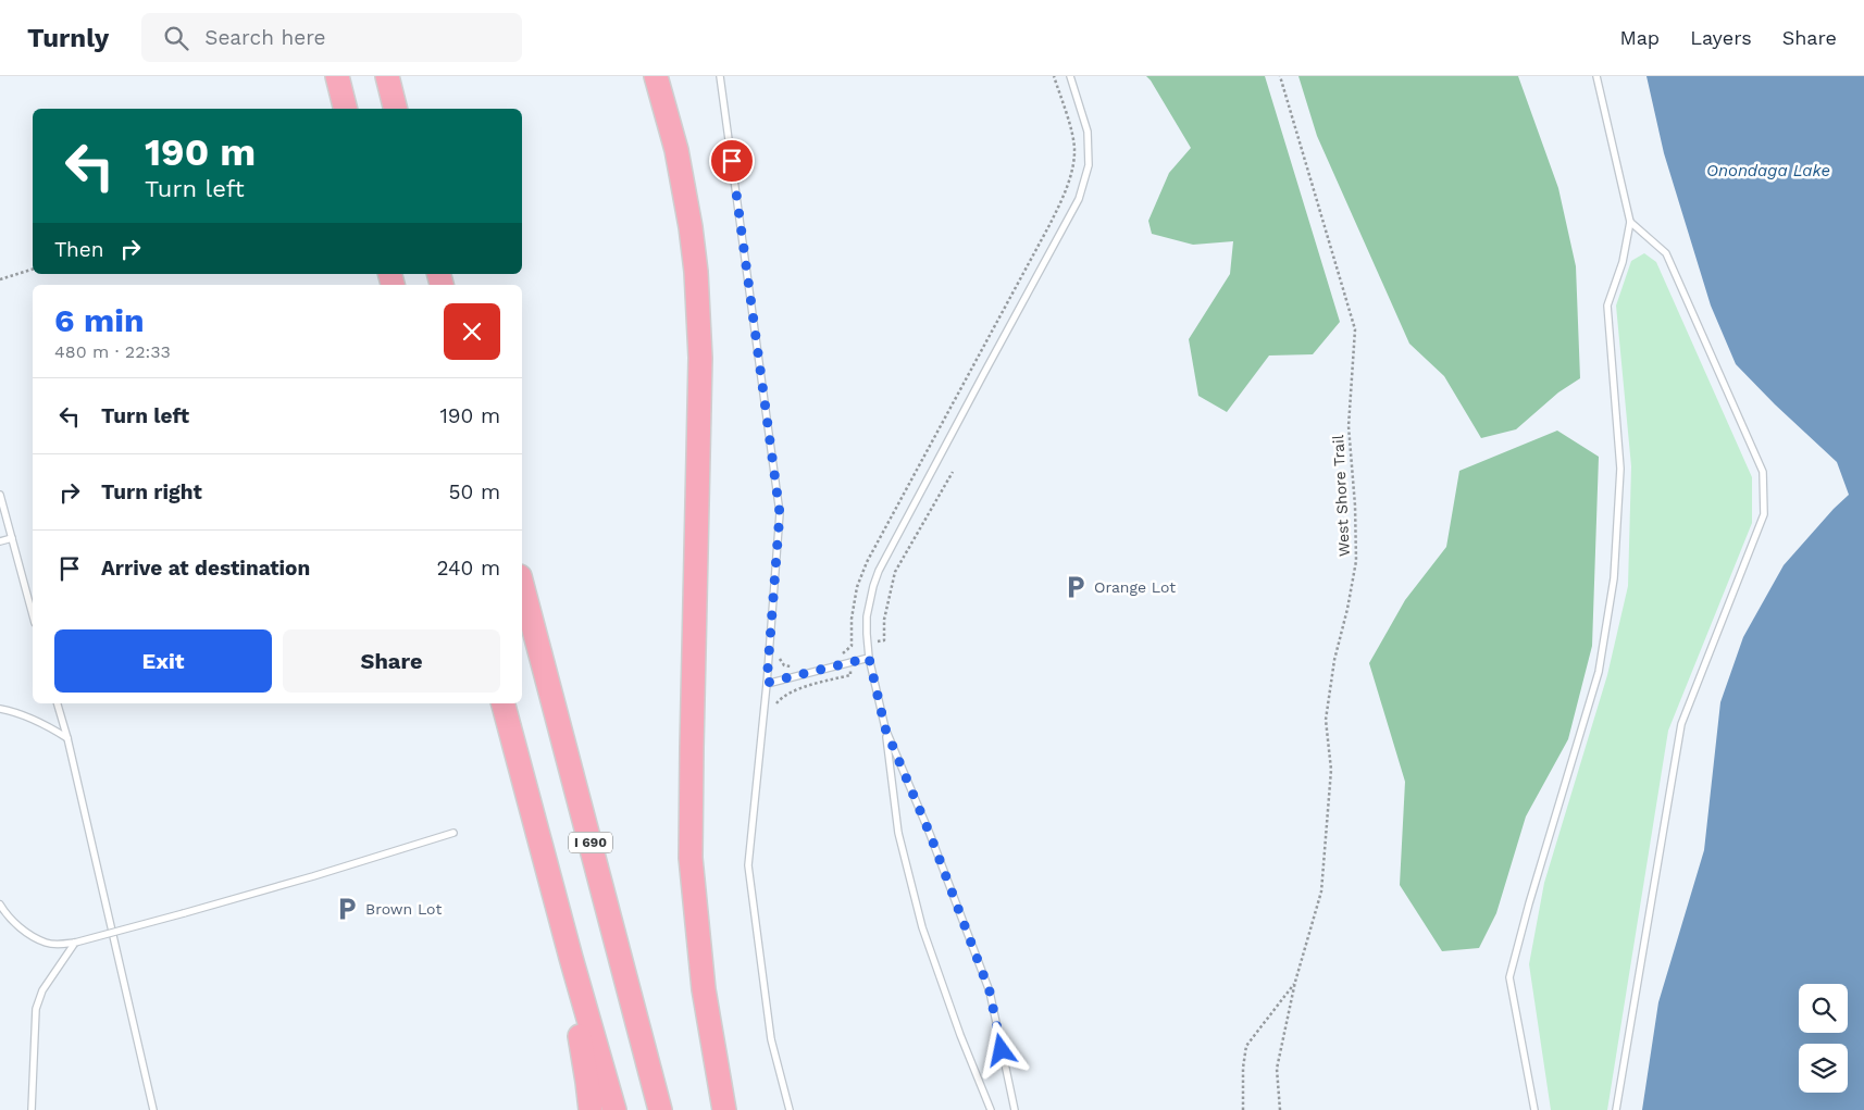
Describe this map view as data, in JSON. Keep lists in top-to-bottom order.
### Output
{
  "streets": {
    "highway": ["I 690"],
    "path": ["West Shore Trail"]
  },
  "water": ["Onondaga Lake"],
  "places": {
    "parking": ["Orange Lot", "Brown Lot"]
  },
  "page": {
    "header": "Turnly",
    "search": "Search here",
    "nav": ["Map", "Layers", "Share"],
    "turn": ["190 m", "Turn left"],
    "then": "Then",
    "heading": ["6 min", "480 m · 22:33"],
    "list": [
      {
        "name": "Turn left",
        "value": "190 m"
      },
      {
        "name": "Turn right",
        "value": "50 m"
      },
      {
        "name": "Arrive at destination",
        "value": "240 m"
      }
    ],
    "buttons": ["Exit", "Share"]
  }
}
